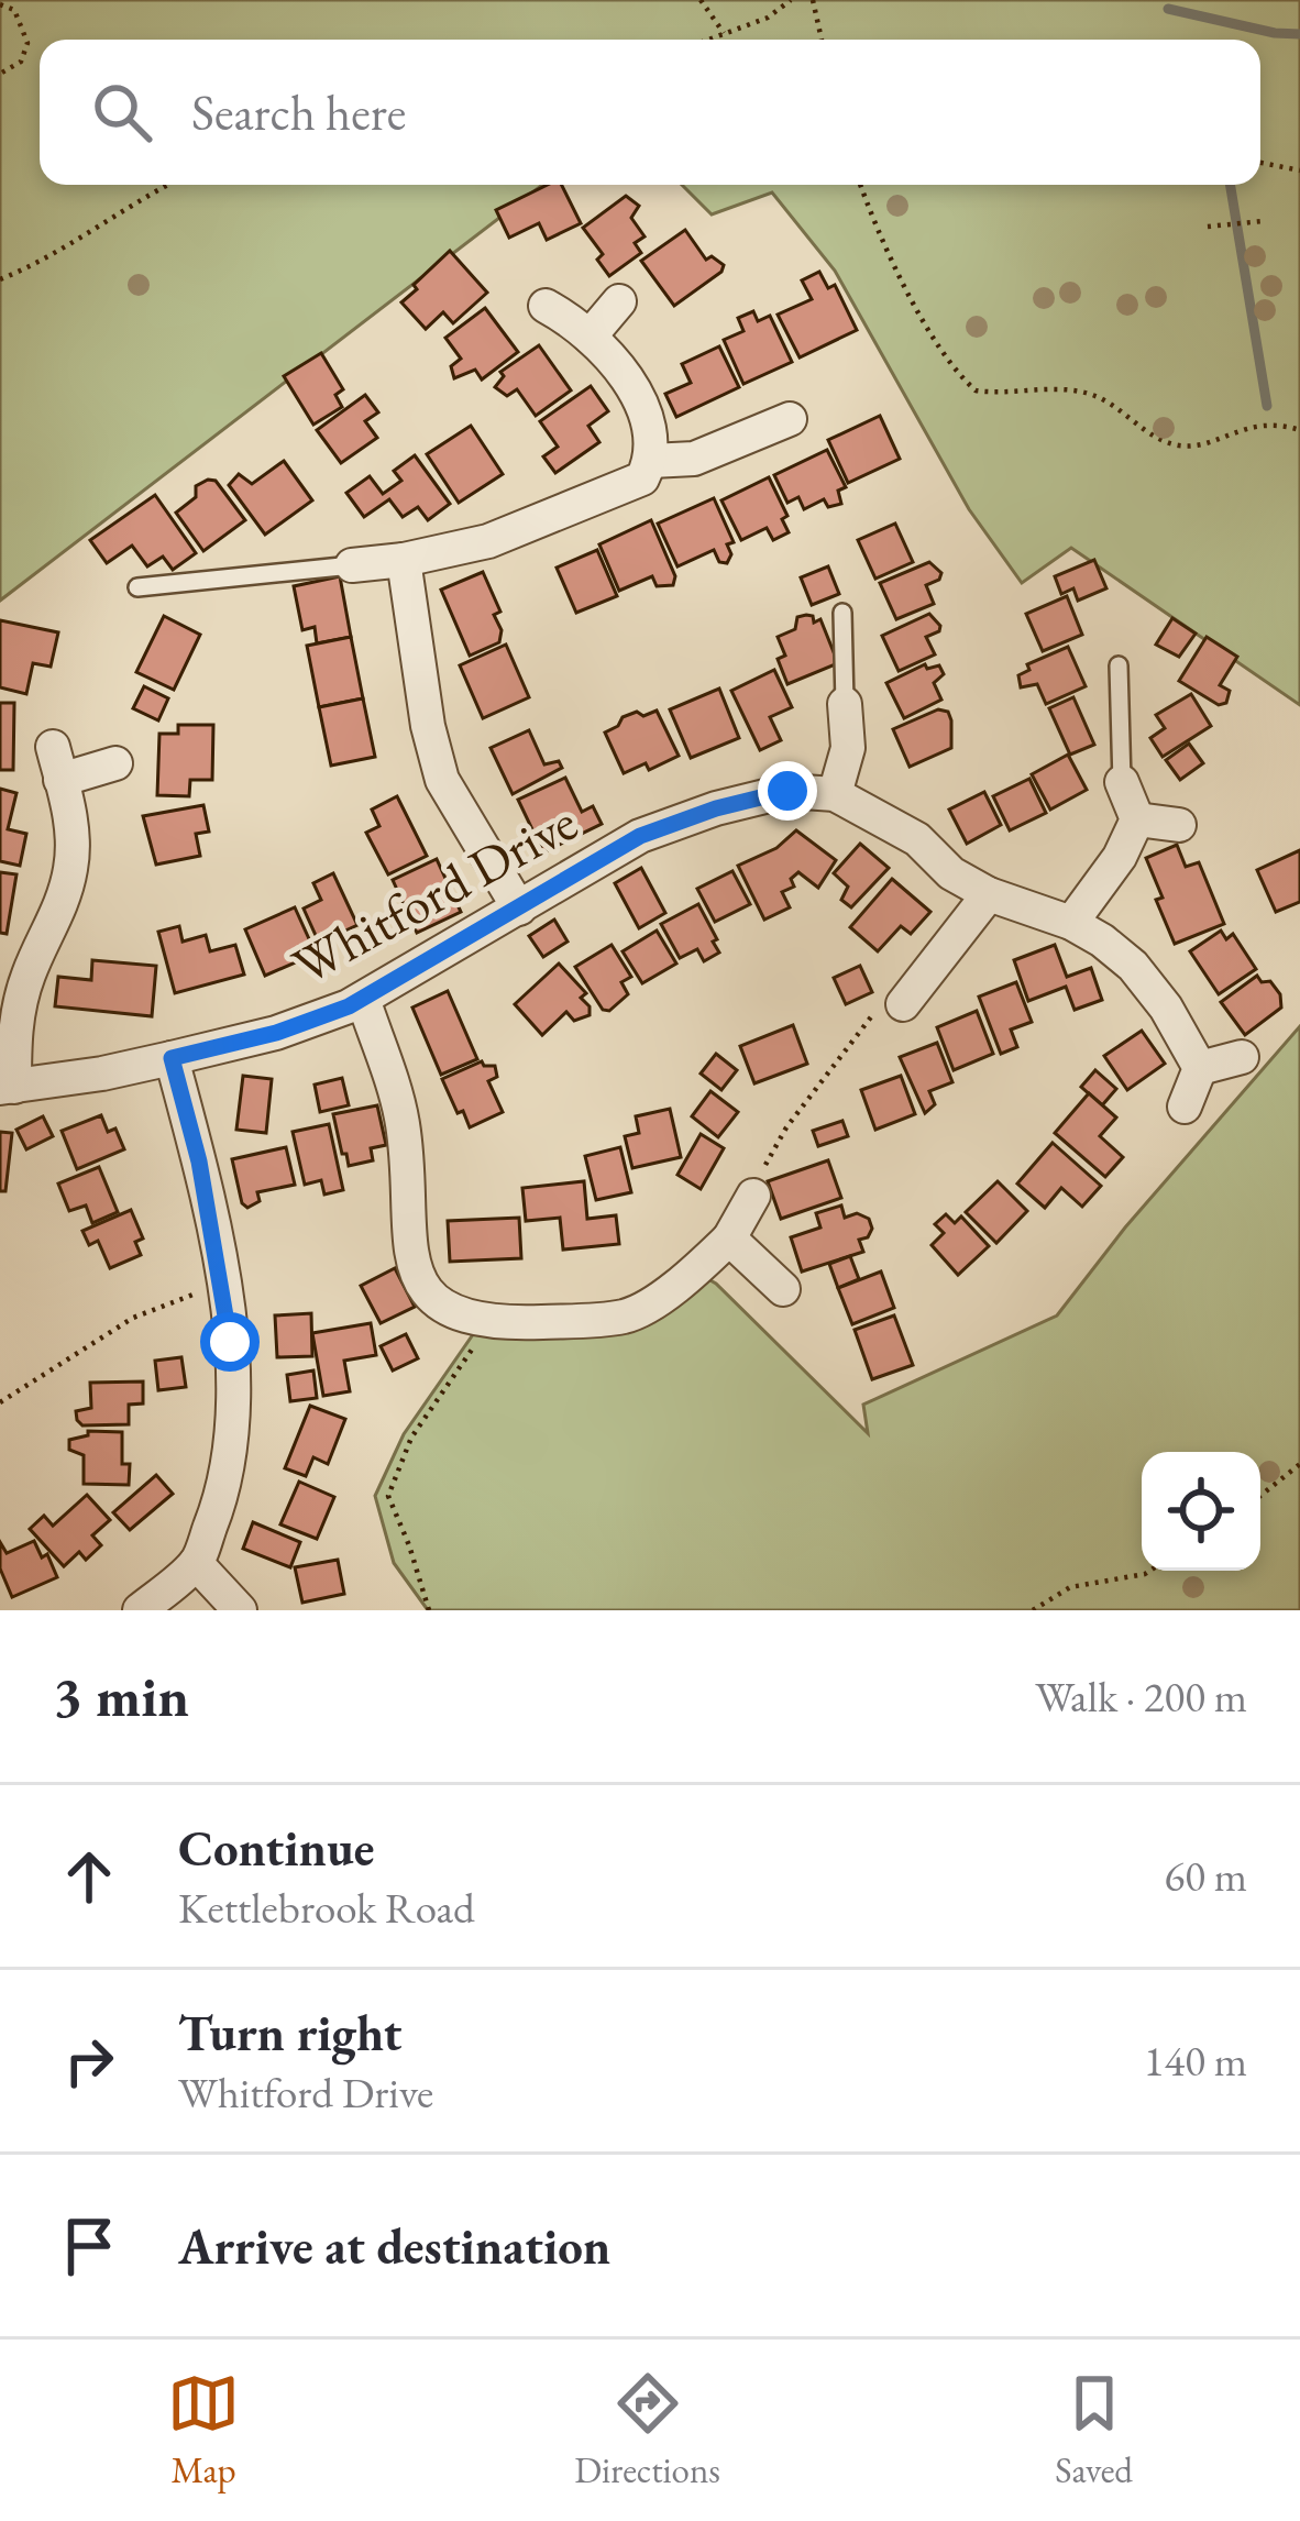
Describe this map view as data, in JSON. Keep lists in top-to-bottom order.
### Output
{
  "streets": {
    "street": ["Whitford Drive"]
  },
  "page": {
    "search": "Search here",
    "heading": ["3 min", "Walk · 200 m"],
    "list": [
      ["Continue", "Kettlebrook Road", "60 m"],
      ["Turn right", "Whitford Drive", "140 m"],
      "Arrive at destination"
    ],
    "nav": ["Map", "Directions", "Saved"]
  }
}
